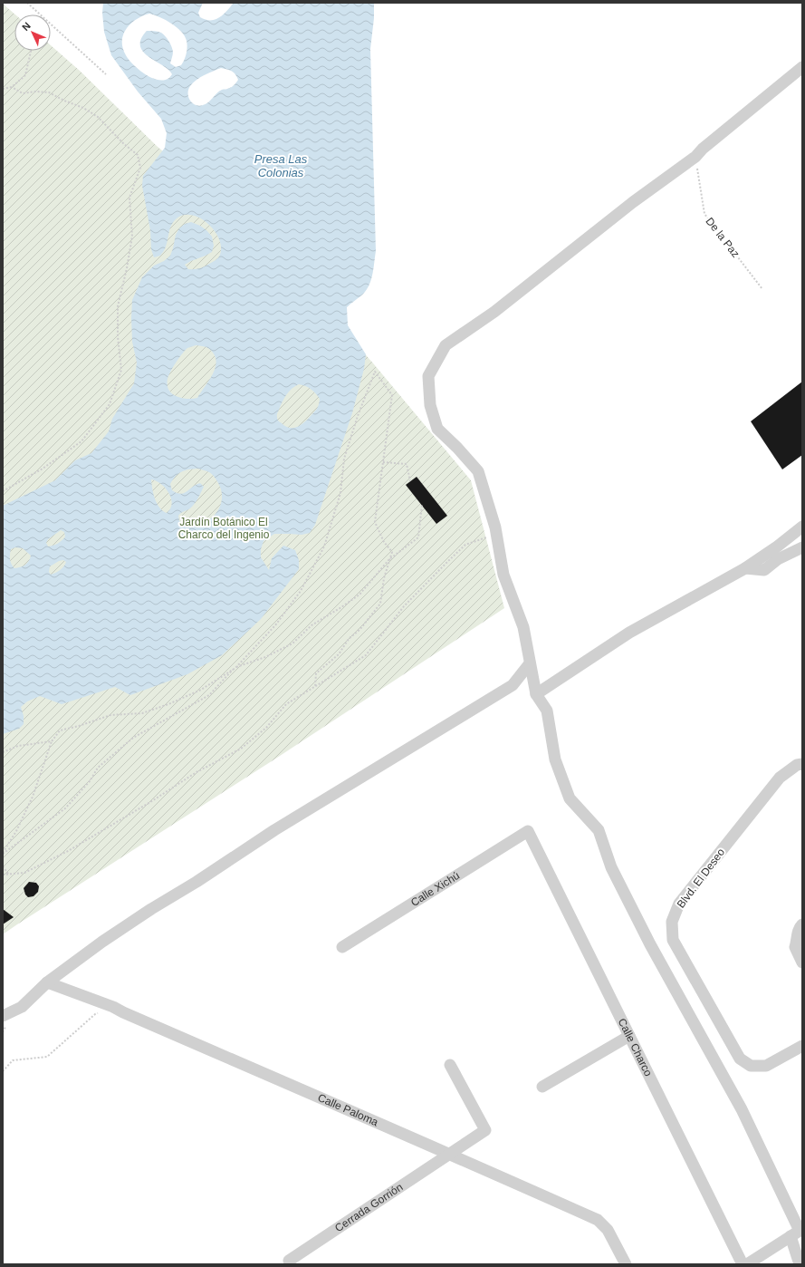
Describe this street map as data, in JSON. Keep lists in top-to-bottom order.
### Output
{
  "streets": {
    "street": [
      "Blvd. El Deseo",
      "Calle Xichú",
      "Calle Charco",
      "Calle Paloma",
      "Cerrada Gorrión"
    ],
    "path": ["De la Paz"]
  },
  "crossings": [
    ["Calle Xichú", "Calle Charco"],
    ["Calle Paloma", "Cerrada Gorrión"]
  ],
  "water": ["Presa Las Colonias"],
  "parks": ["Jardín Botánico El Charco del Ingenio"],
  "north": "top left"
}
